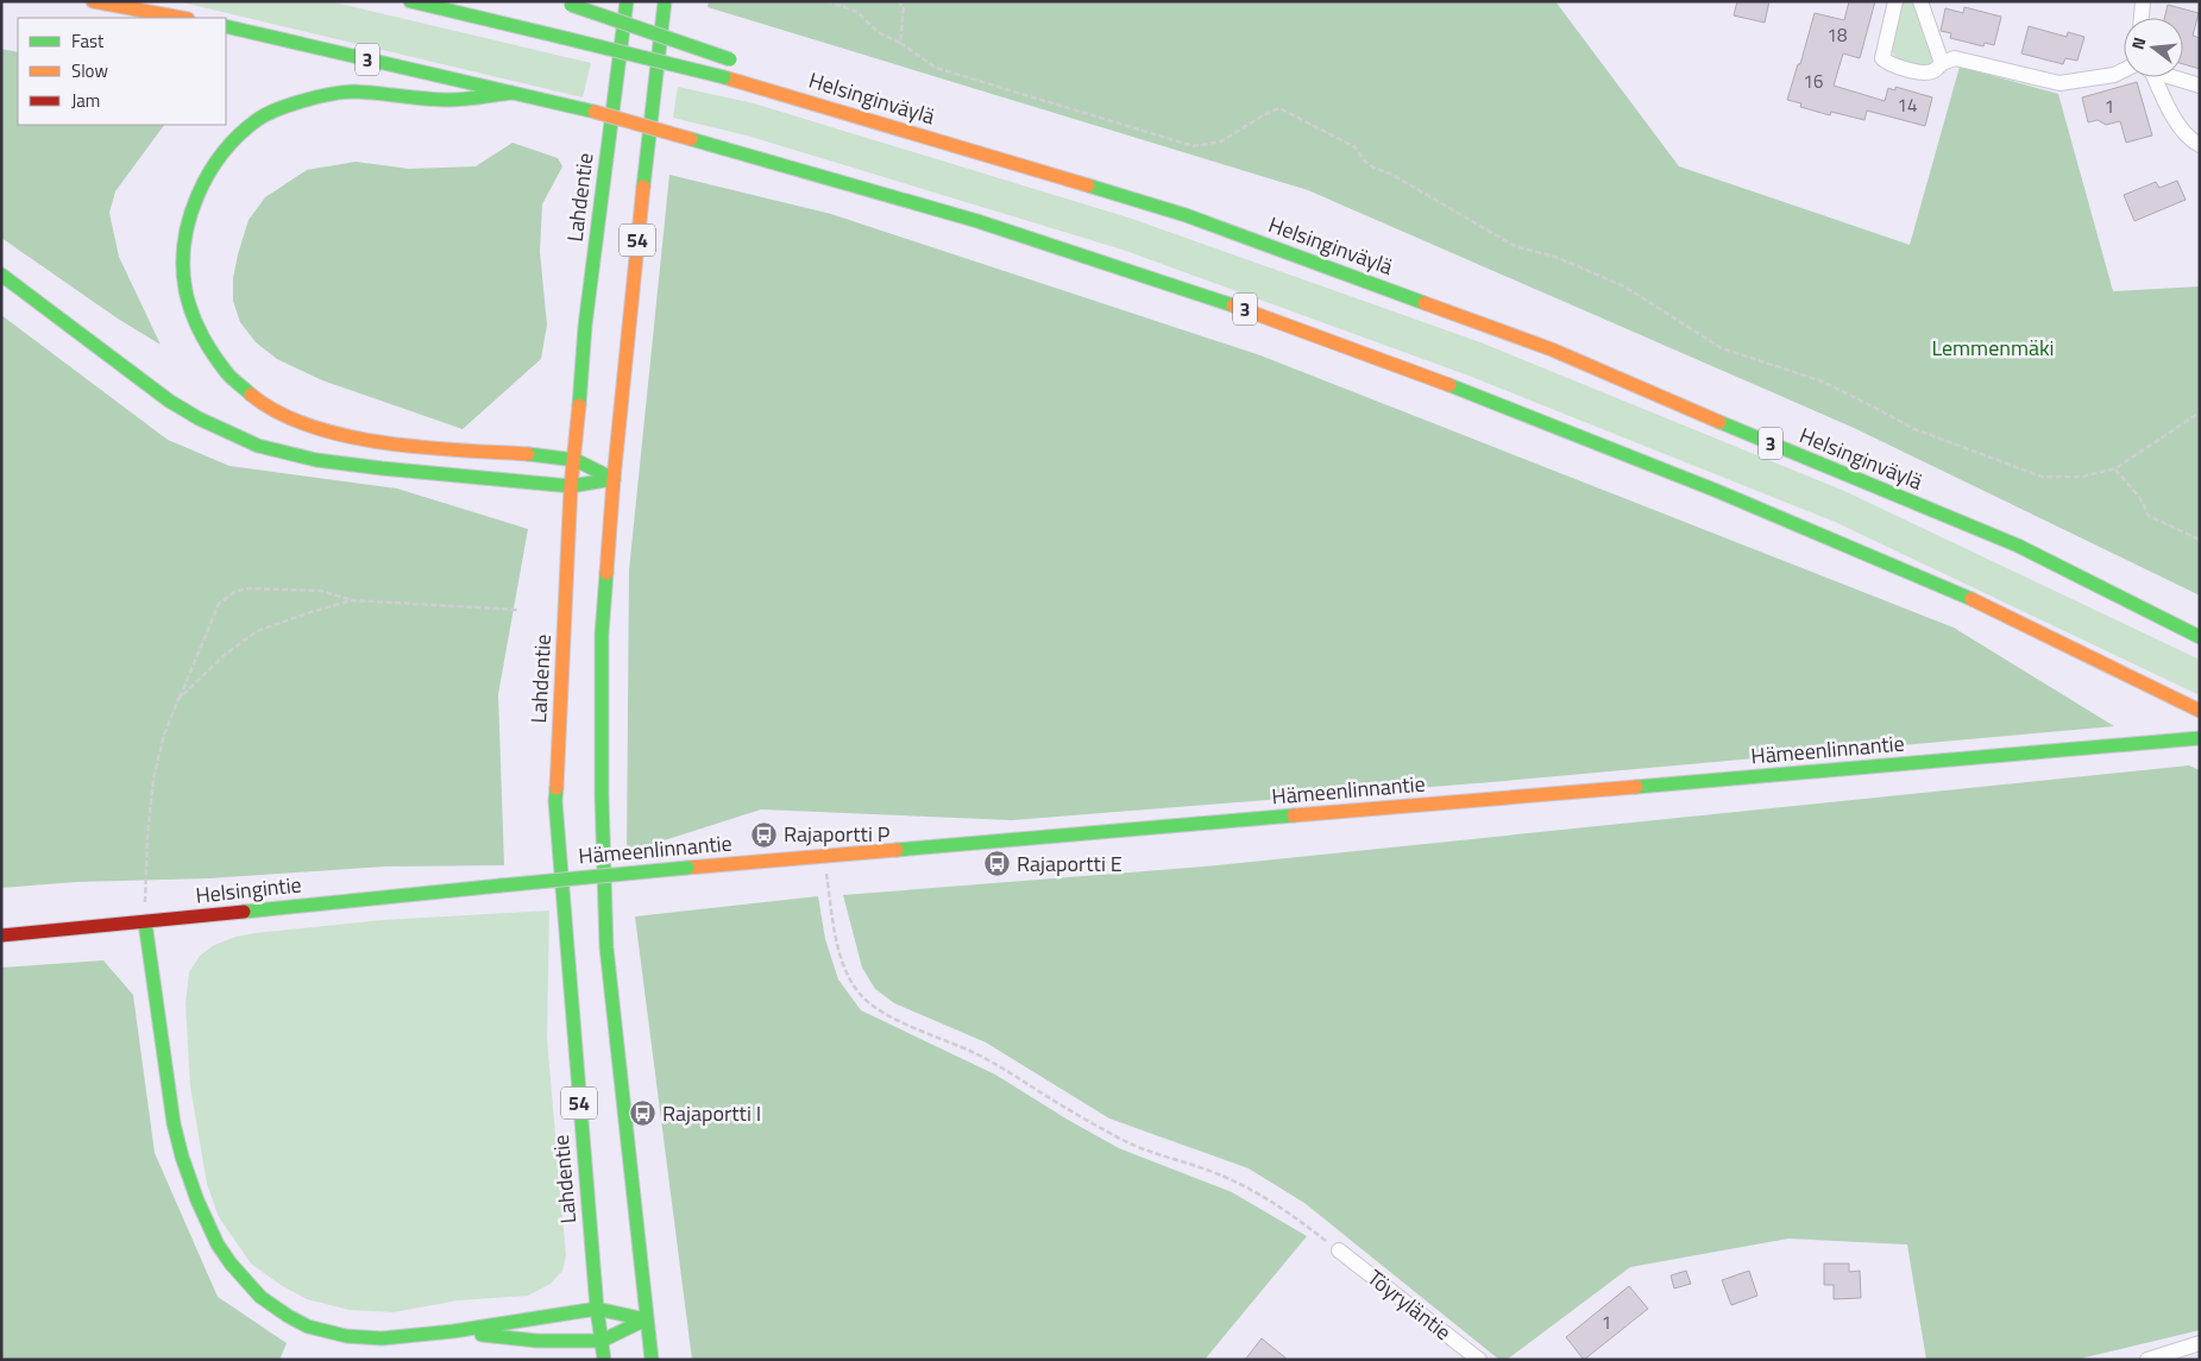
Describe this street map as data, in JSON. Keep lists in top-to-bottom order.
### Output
{
  "streets": {
    "main road": [
      "3",
      "Helsinginväylä",
      "Lahdentie",
      "54",
      "Hämeenlinnantie",
      "Helsingintie"
    ],
    "street": ["Töyryläntie"]
  },
  "crossings": [
    ["Hämeenlinnantie", "Helsingintie"]
  ],
  "parks": ["Lemmenmäki"],
  "places": {
    "bus stop": ["Rajaportti P", "Rajaportti E", "Rajaportti I"]
  },
  "house_numbers": [
    "18",
    "16",
    "14",
    "1",
    "1"
  ],
  "legend": ["Fast", "Slow", "Jam"],
  "north": "left"
}
